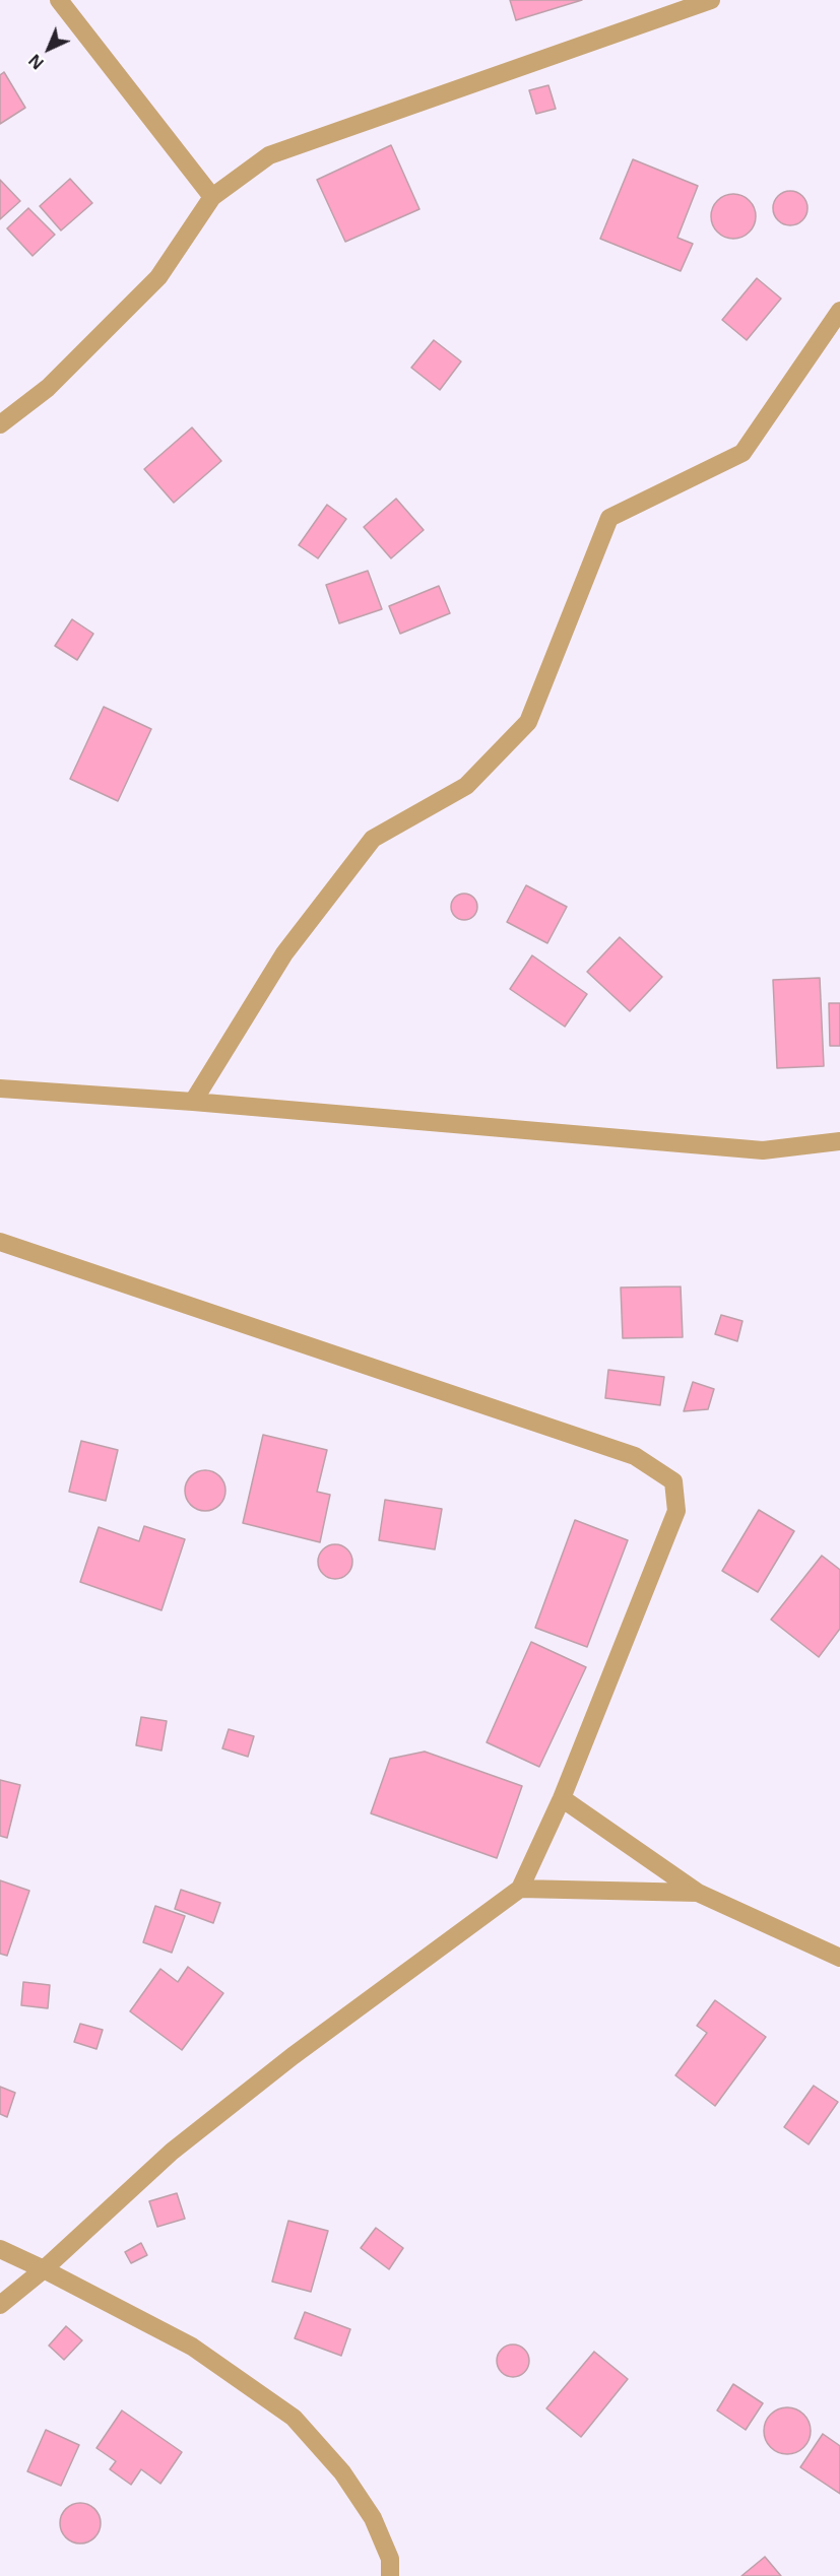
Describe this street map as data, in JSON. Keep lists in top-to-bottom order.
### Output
{
  "north": "bottom left"
}
